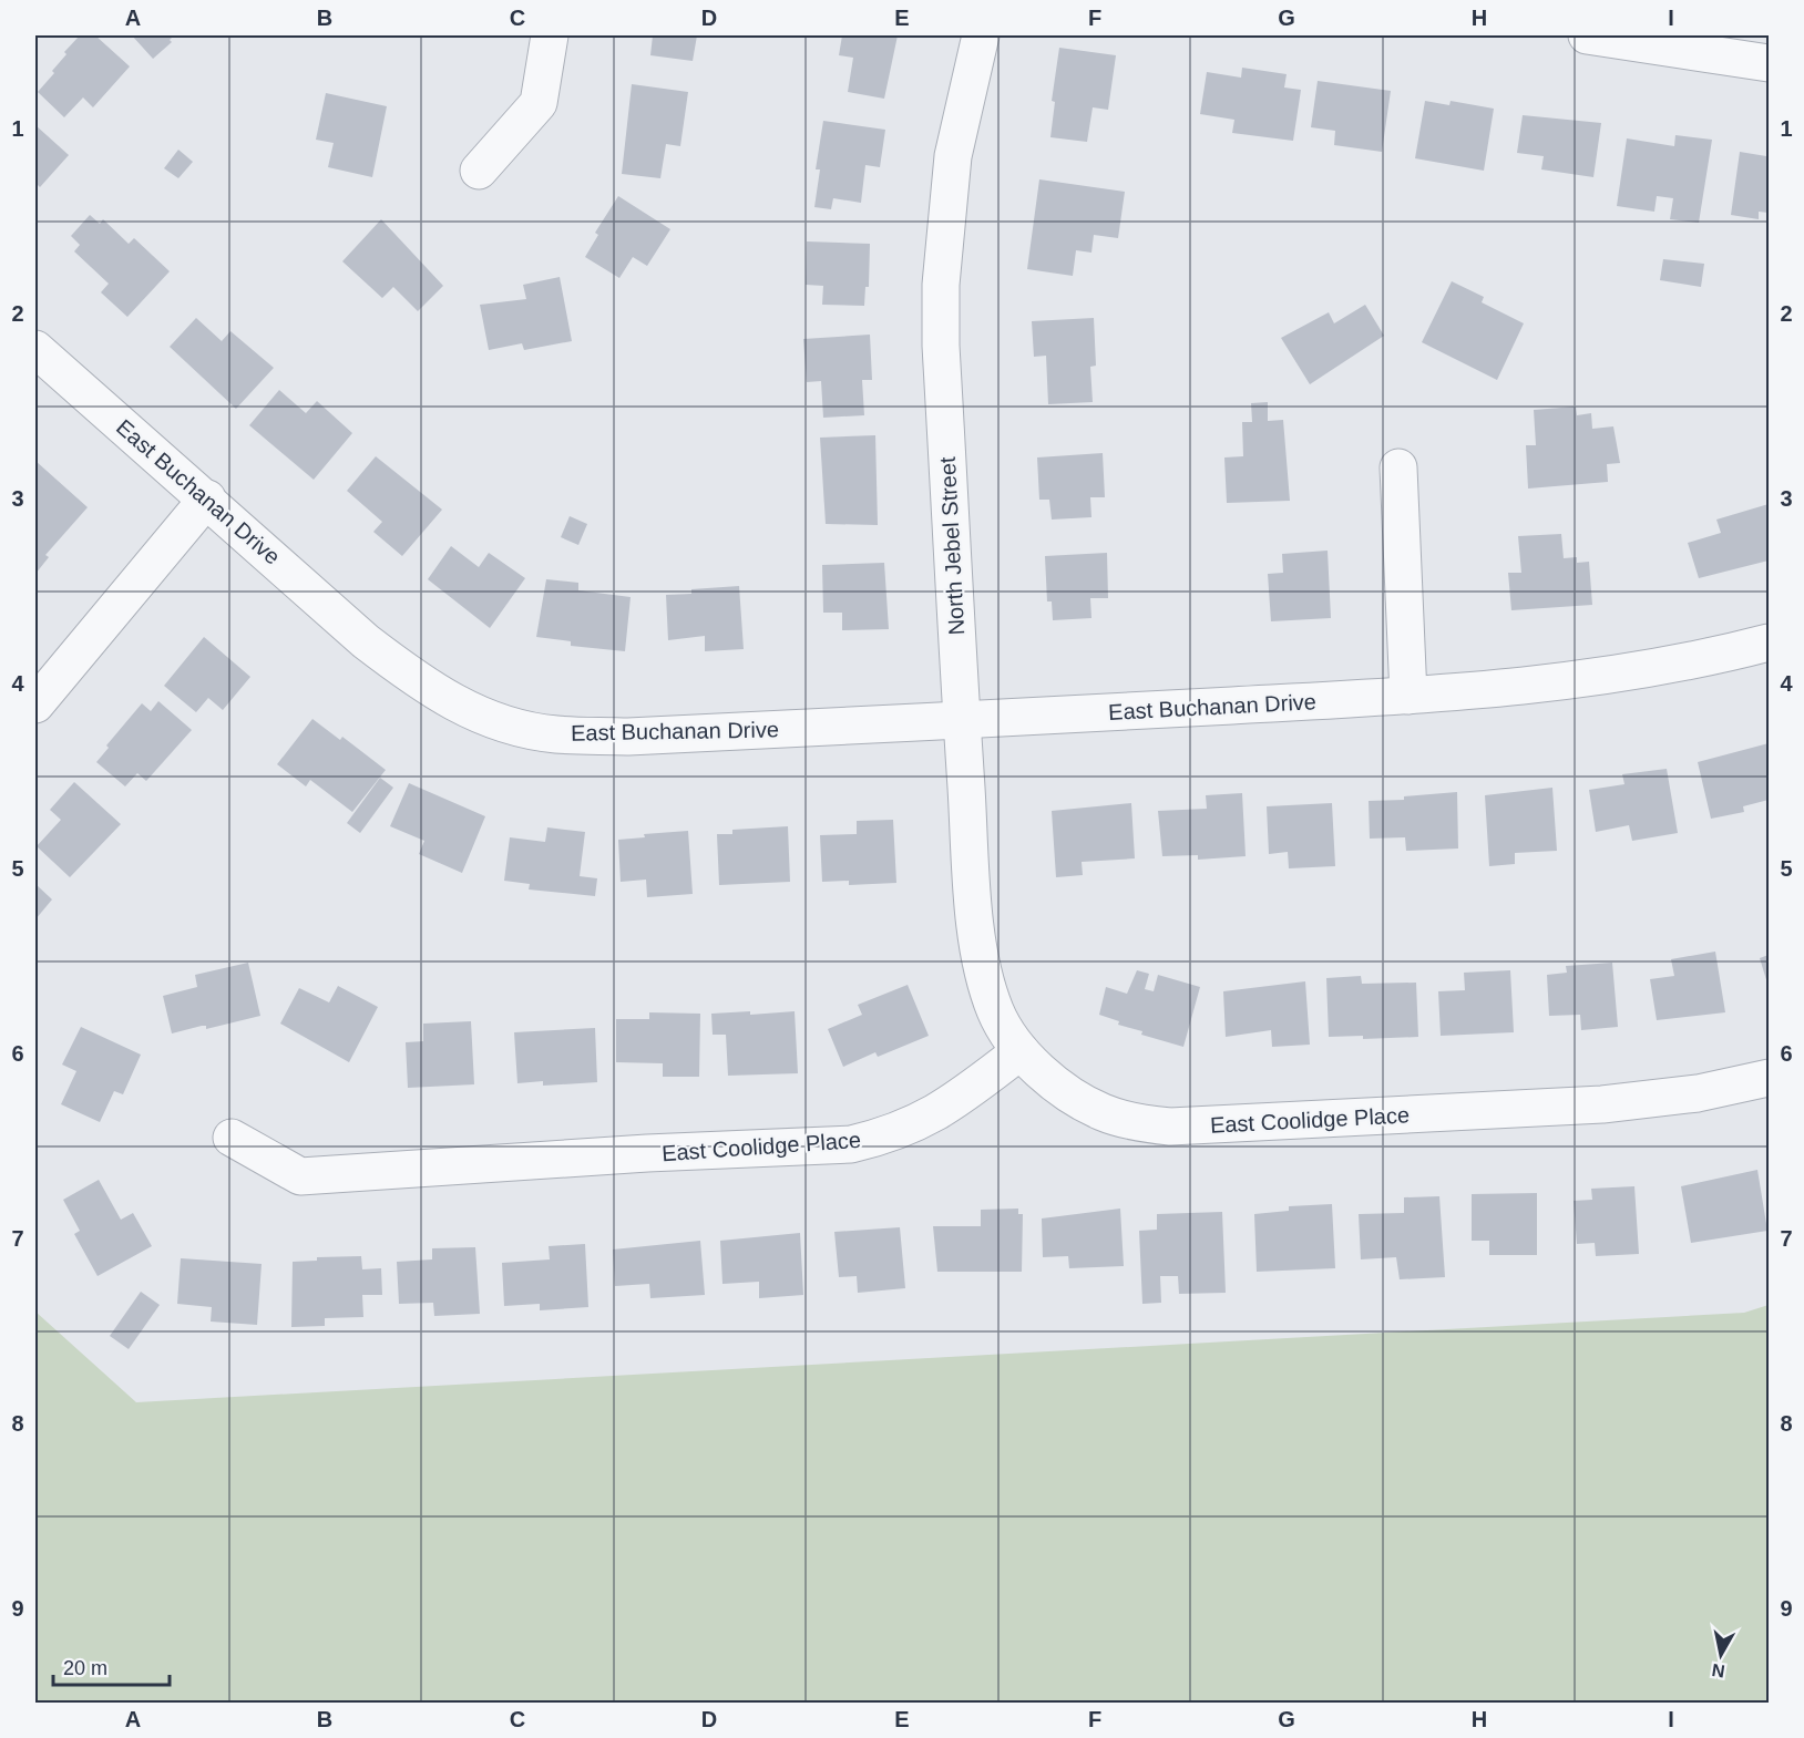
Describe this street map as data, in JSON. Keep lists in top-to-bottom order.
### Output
{
  "streets": {
    "street": ["East Buchanan Drive", "North Jebel Street", "East Coolidge Place"]
  },
  "crossings": [
    ["East Buchanan Drive", "North Jebel Street"],
    ["North Jebel Street", "East Coolidge Place"]
  ],
  "scale_bar": "20 m",
  "north": "bottom",
  "grid": {
    "columns": [
      "A",
      "B",
      "C",
      "D",
      "E",
      "F",
      "G",
      "H",
      "I"
    ],
    "rows": [
      "1",
      "2",
      "3",
      "4",
      "5",
      "6",
      "7",
      "8",
      "9"
    ]
  }
}
